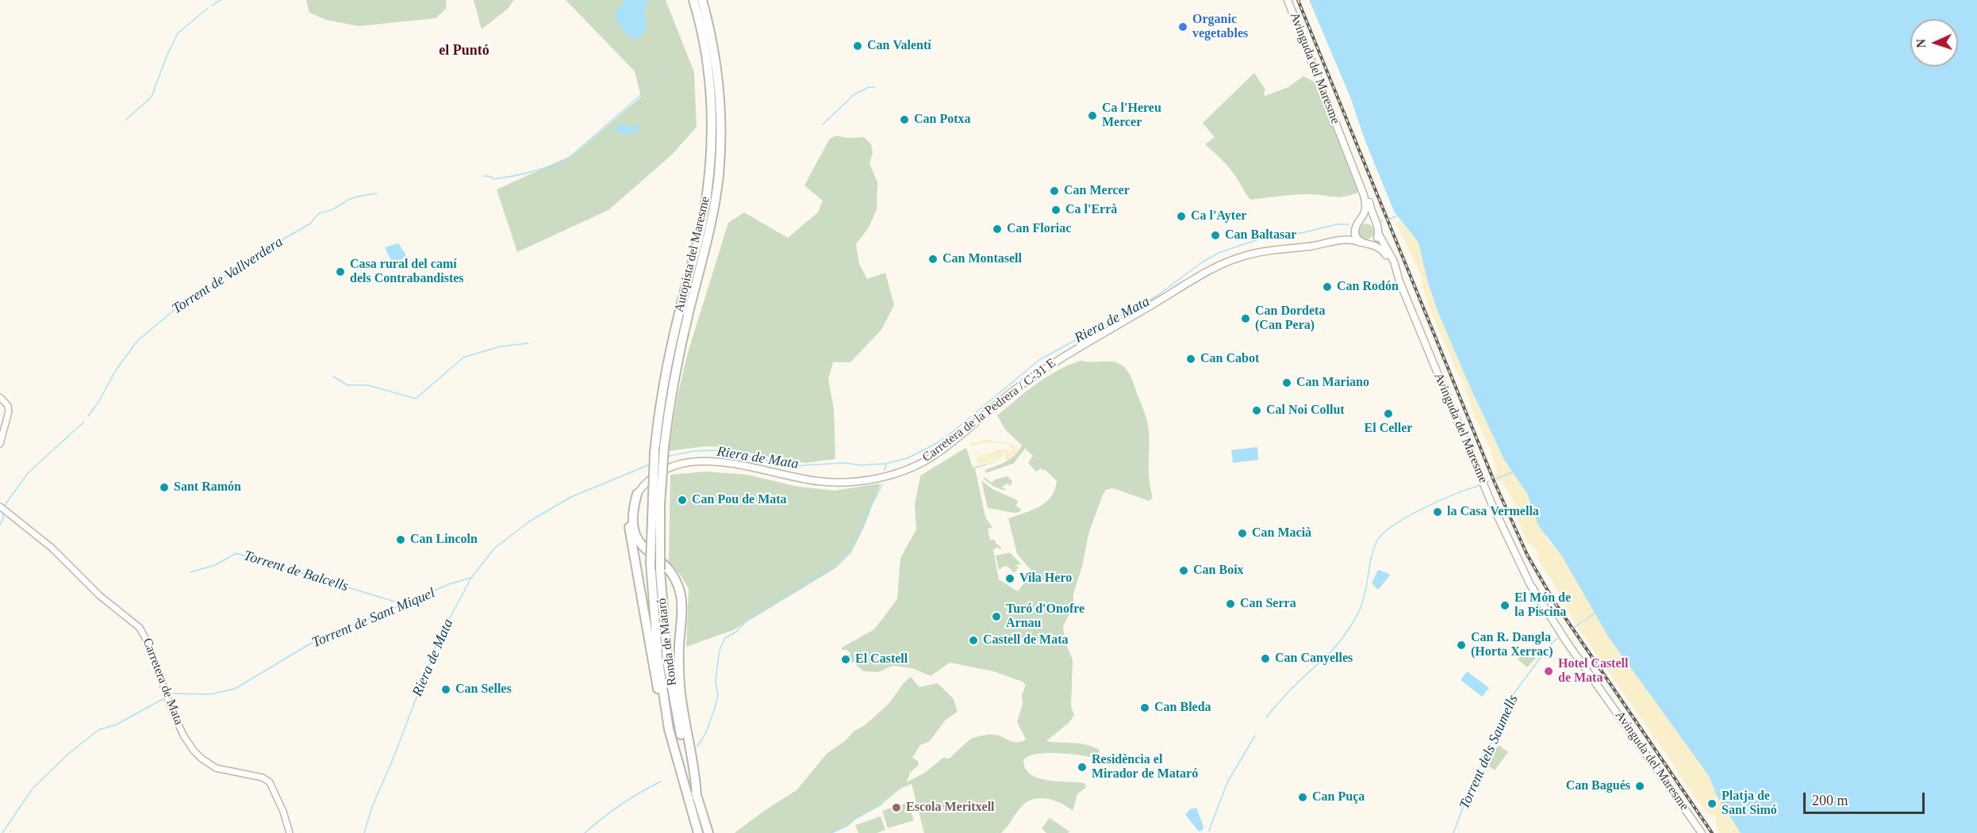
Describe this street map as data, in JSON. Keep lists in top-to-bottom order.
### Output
{
  "streets": {
    "highway": ["Autopista del Maresme", "Ronda de Mataró"],
    "main road": ["Avinguda del Maresme", "Carretera de la Pedrera / C-31 E"],
    "street": ["Carretera de Mata"]
  },
  "crossings": [
    ["Autopista del Maresme", "Ronda de Mataró"]
  ],
  "districts": ["el Puntó"],
  "water": [
    "Torrent de Vallverdera",
    "Riera de Mata",
    "Torrent de Balcells",
    "Torrent de Sant Miquel",
    "Torrent dels Saumells"
  ],
  "places": [
    "Organic vegetables",
    "Can Valentí",
    "Ca l'Hereu Mercer",
    "Can Potxa",
    "Can Mercer",
    "Ca l'Errà",
    "Ca l'Ayter",
    "Can Floriac",
    "Can Baltasar",
    "Can Montasell",
    "Casa rural del camí dels Contrabandistes",
    "Can Rodón",
    "Can Dordeta (Can Pera)",
    "Can Cabot",
    "Can Mariano",
    "Cal Noi Collut",
    "El Celler",
    "Sant Ramón",
    "Can Pou de Mata",
    "la Casa Vermella",
    "Can Macià",
    "Can Lincoln",
    "Can Boix",
    "Vila Hero",
    "Can Serra",
    "El Món de la Piscina",
    "Turó d'Onofre Arnau",
    "Castell de Mata",
    "Can R. Dangla (Horta Xerrac)",
    "Can Canyelles",
    "El Castell",
    "Hotel Castell de Mata",
    "Can Selles",
    "Can Bleda",
    "Residència el Mirador de Mataró",
    "Can Bagués",
    "Can Puça",
    "Platja de Sant Simó",
    "Escola Meritxell"
  ],
  "scale_bar": "200 m",
  "north": "left"
}
